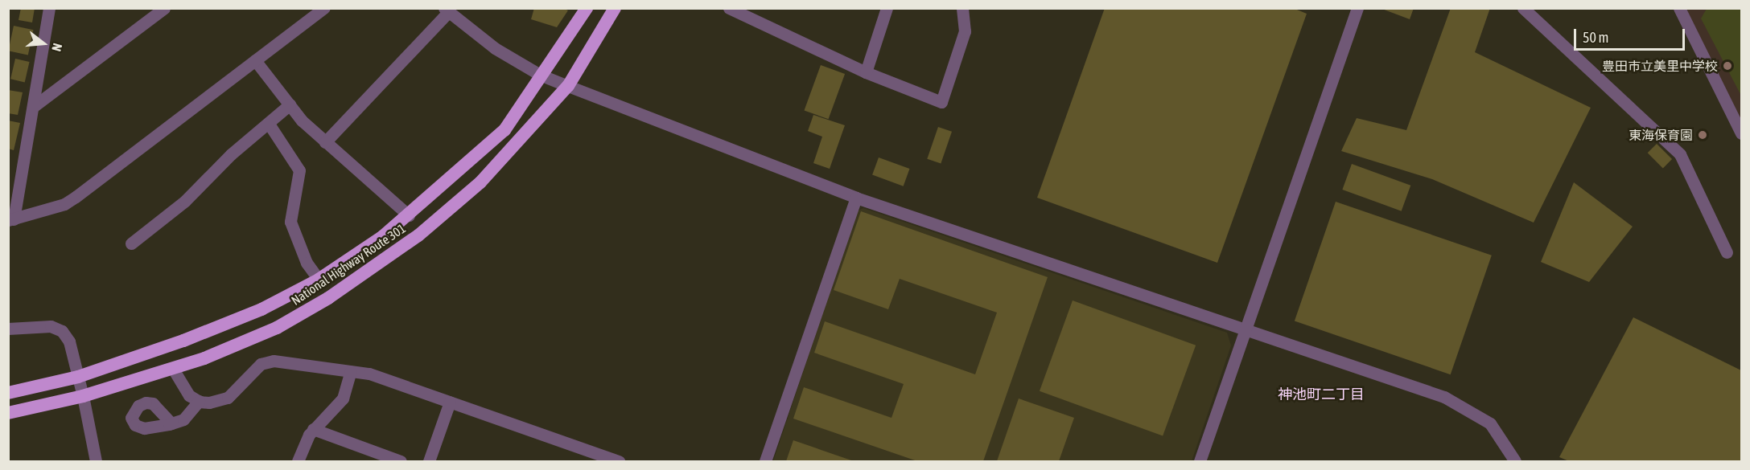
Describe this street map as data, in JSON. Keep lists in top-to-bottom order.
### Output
{
  "streets": {
    "highway": ["National Highway Route 301"]
  },
  "districts": ["神池町二丁目"],
  "places": ["豊田市立美里中学校", "東海保育園"],
  "scale_bar": "50 m",
  "north": "right"
}
